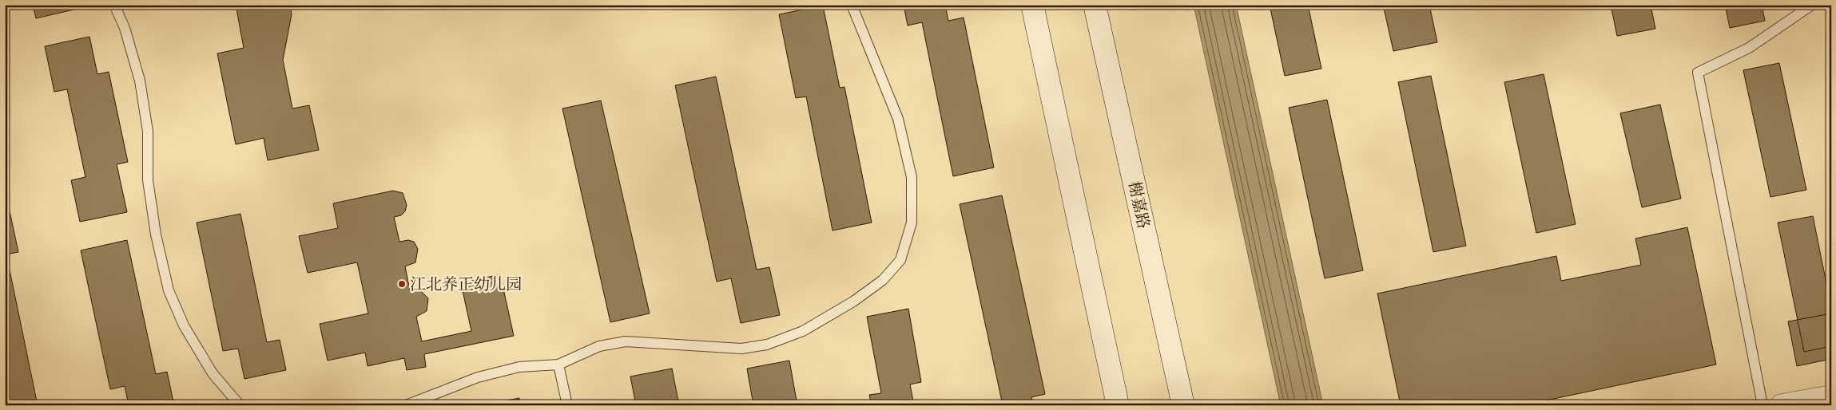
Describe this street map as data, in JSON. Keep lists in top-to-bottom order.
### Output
{
  "streets": {
    "main road": ["榭嘉路"]
  },
  "places": ["江北养正幼儿园"]
}
